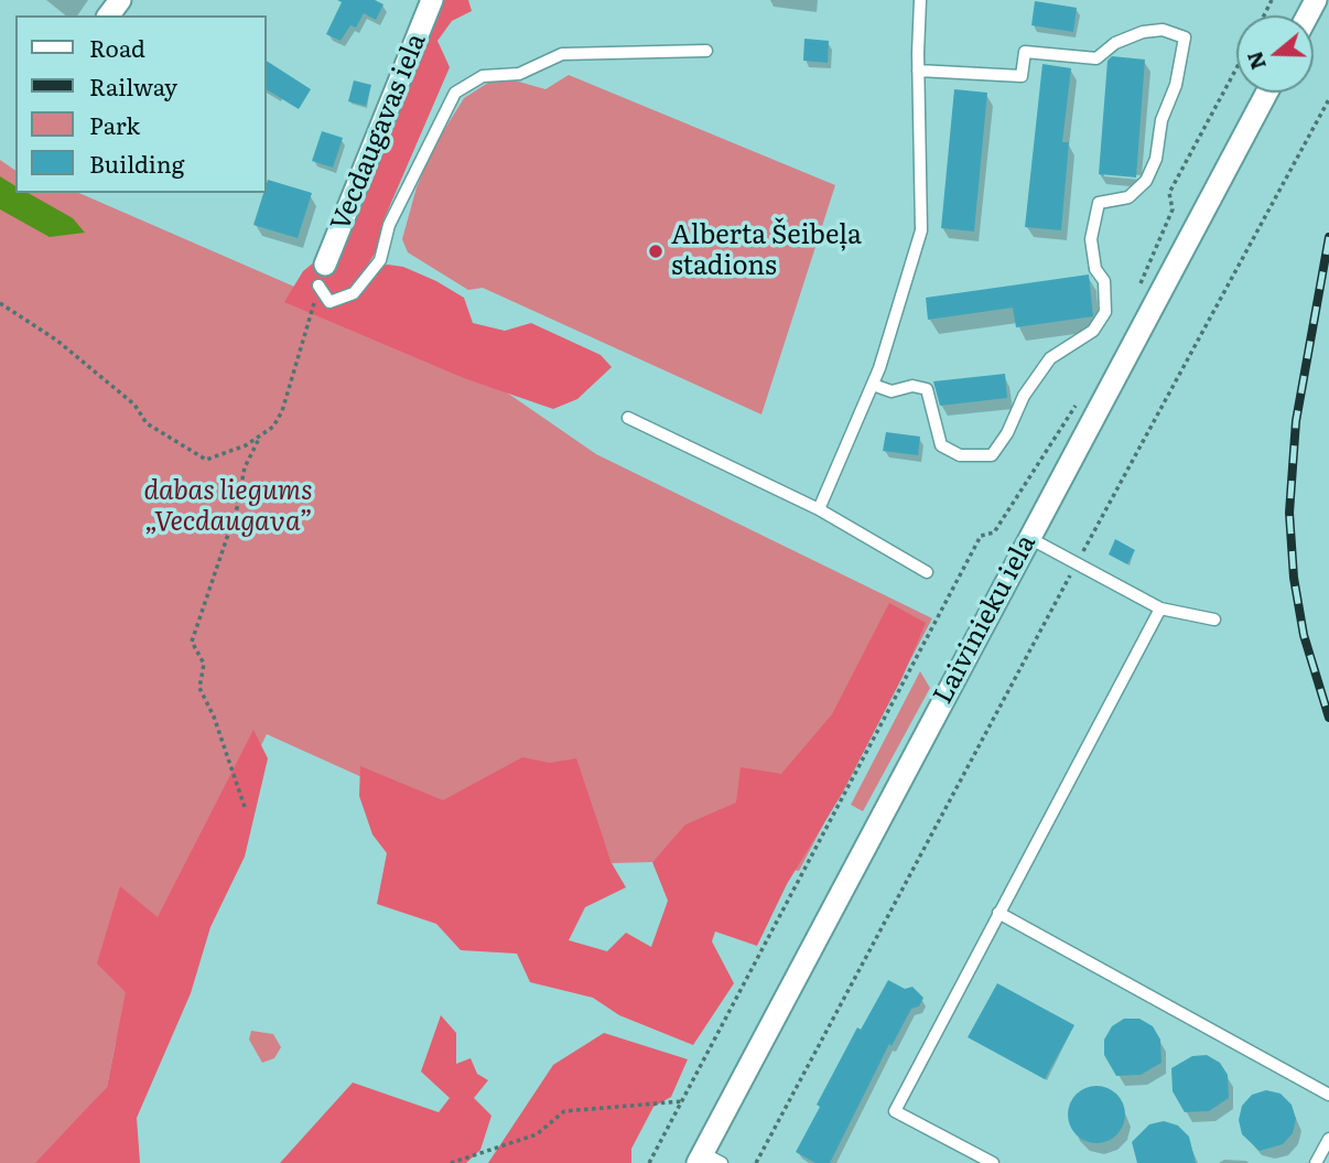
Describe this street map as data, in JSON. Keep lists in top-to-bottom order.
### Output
{
  "streets": {
    "street": ["Vecdaugavas iela", "Laivinieku iela"]
  },
  "parks": ["dabas liegums „Vecdaugava”"],
  "places": ["Alberta Šeibeļa stadions"],
  "legend": [
    "Road",
    "Railway",
    "Park",
    "Building"
  ],
  "north": "left"
}
